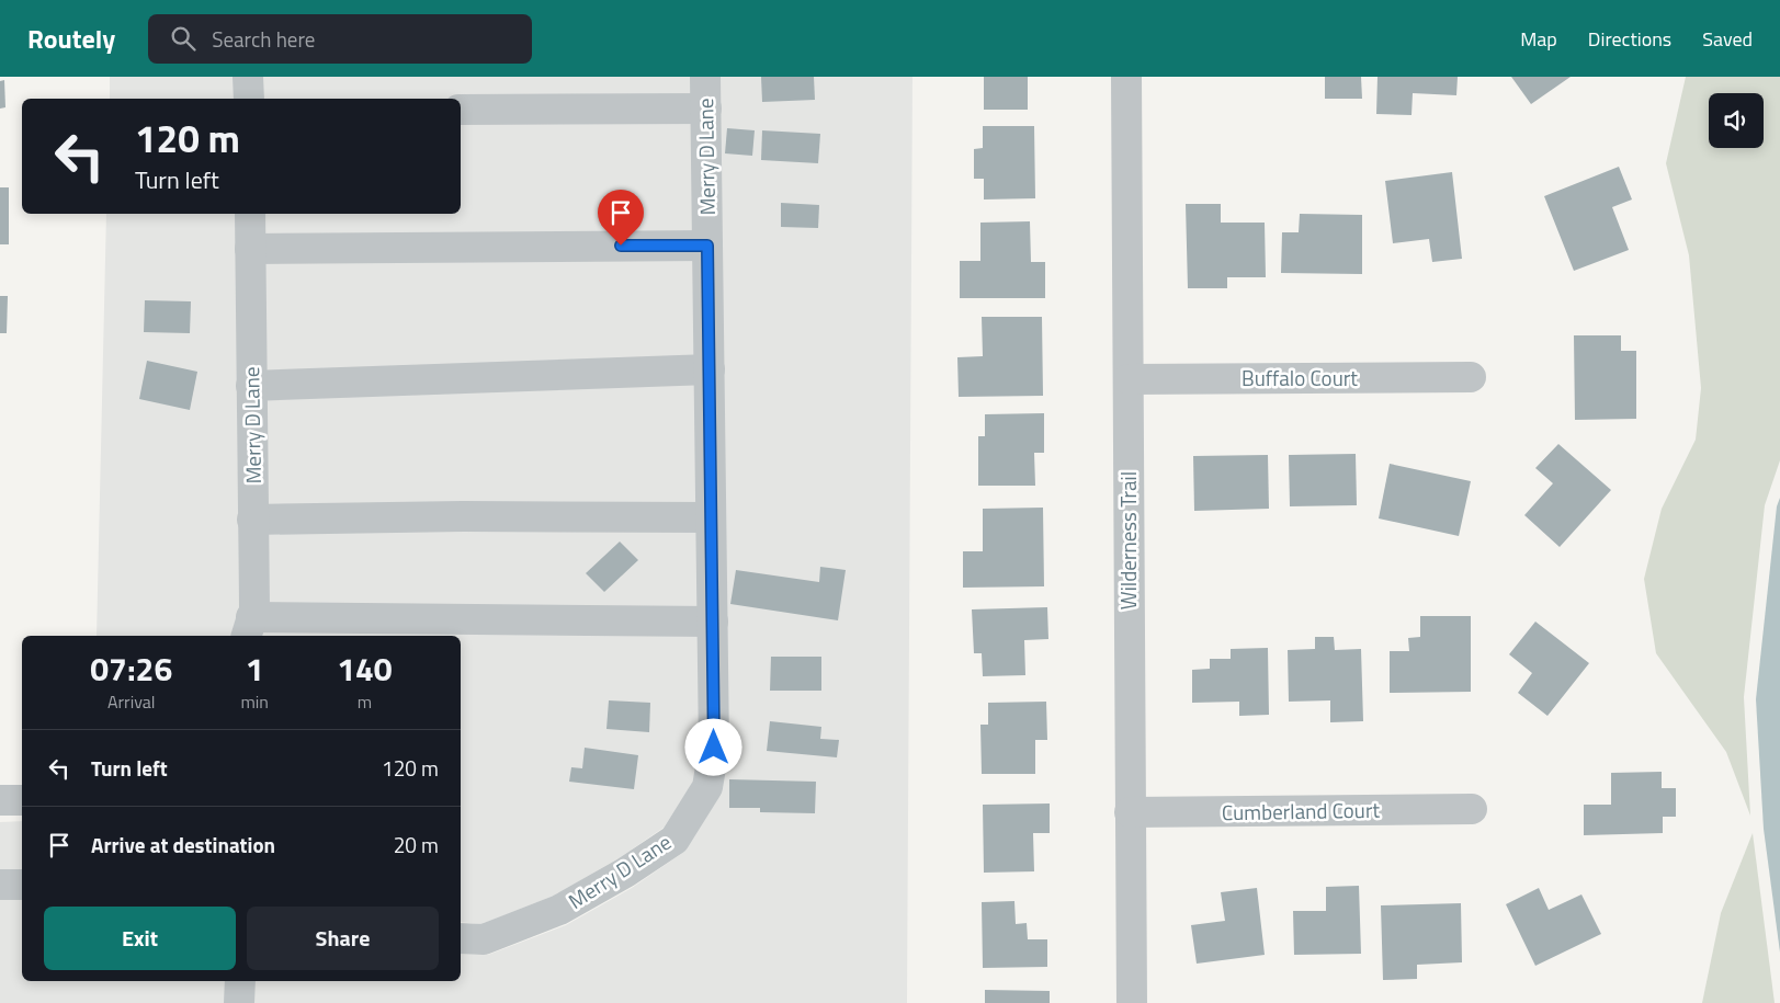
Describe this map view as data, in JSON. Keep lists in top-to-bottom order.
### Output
{
  "streets": {
    "street": [
      "Merry D Lane",
      "Buffalo Court",
      "Wilderness Trail",
      "Cumberland Court"
    ]
  },
  "crossings": [
    ["Buffalo Court", "Wilderness Trail"],
    ["Wilderness Trail", "Cumberland Court"]
  ],
  "page": {
    "header": "Routely",
    "search": "Search here",
    "nav": ["Map", "Directions", "Saved"],
    "turn": ["120 m", "Turn left"],
    "eta": [
      "07:26",
      "Arrival",
      "1",
      "min",
      "140",
      "m"
    ],
    "list": [
      {
        "name": "Turn left",
        "value": "120 m"
      },
      {
        "name": "Arrive at destination",
        "value": "20 m"
      }
    ],
    "buttons": ["Exit", "Share"]
  }
}
